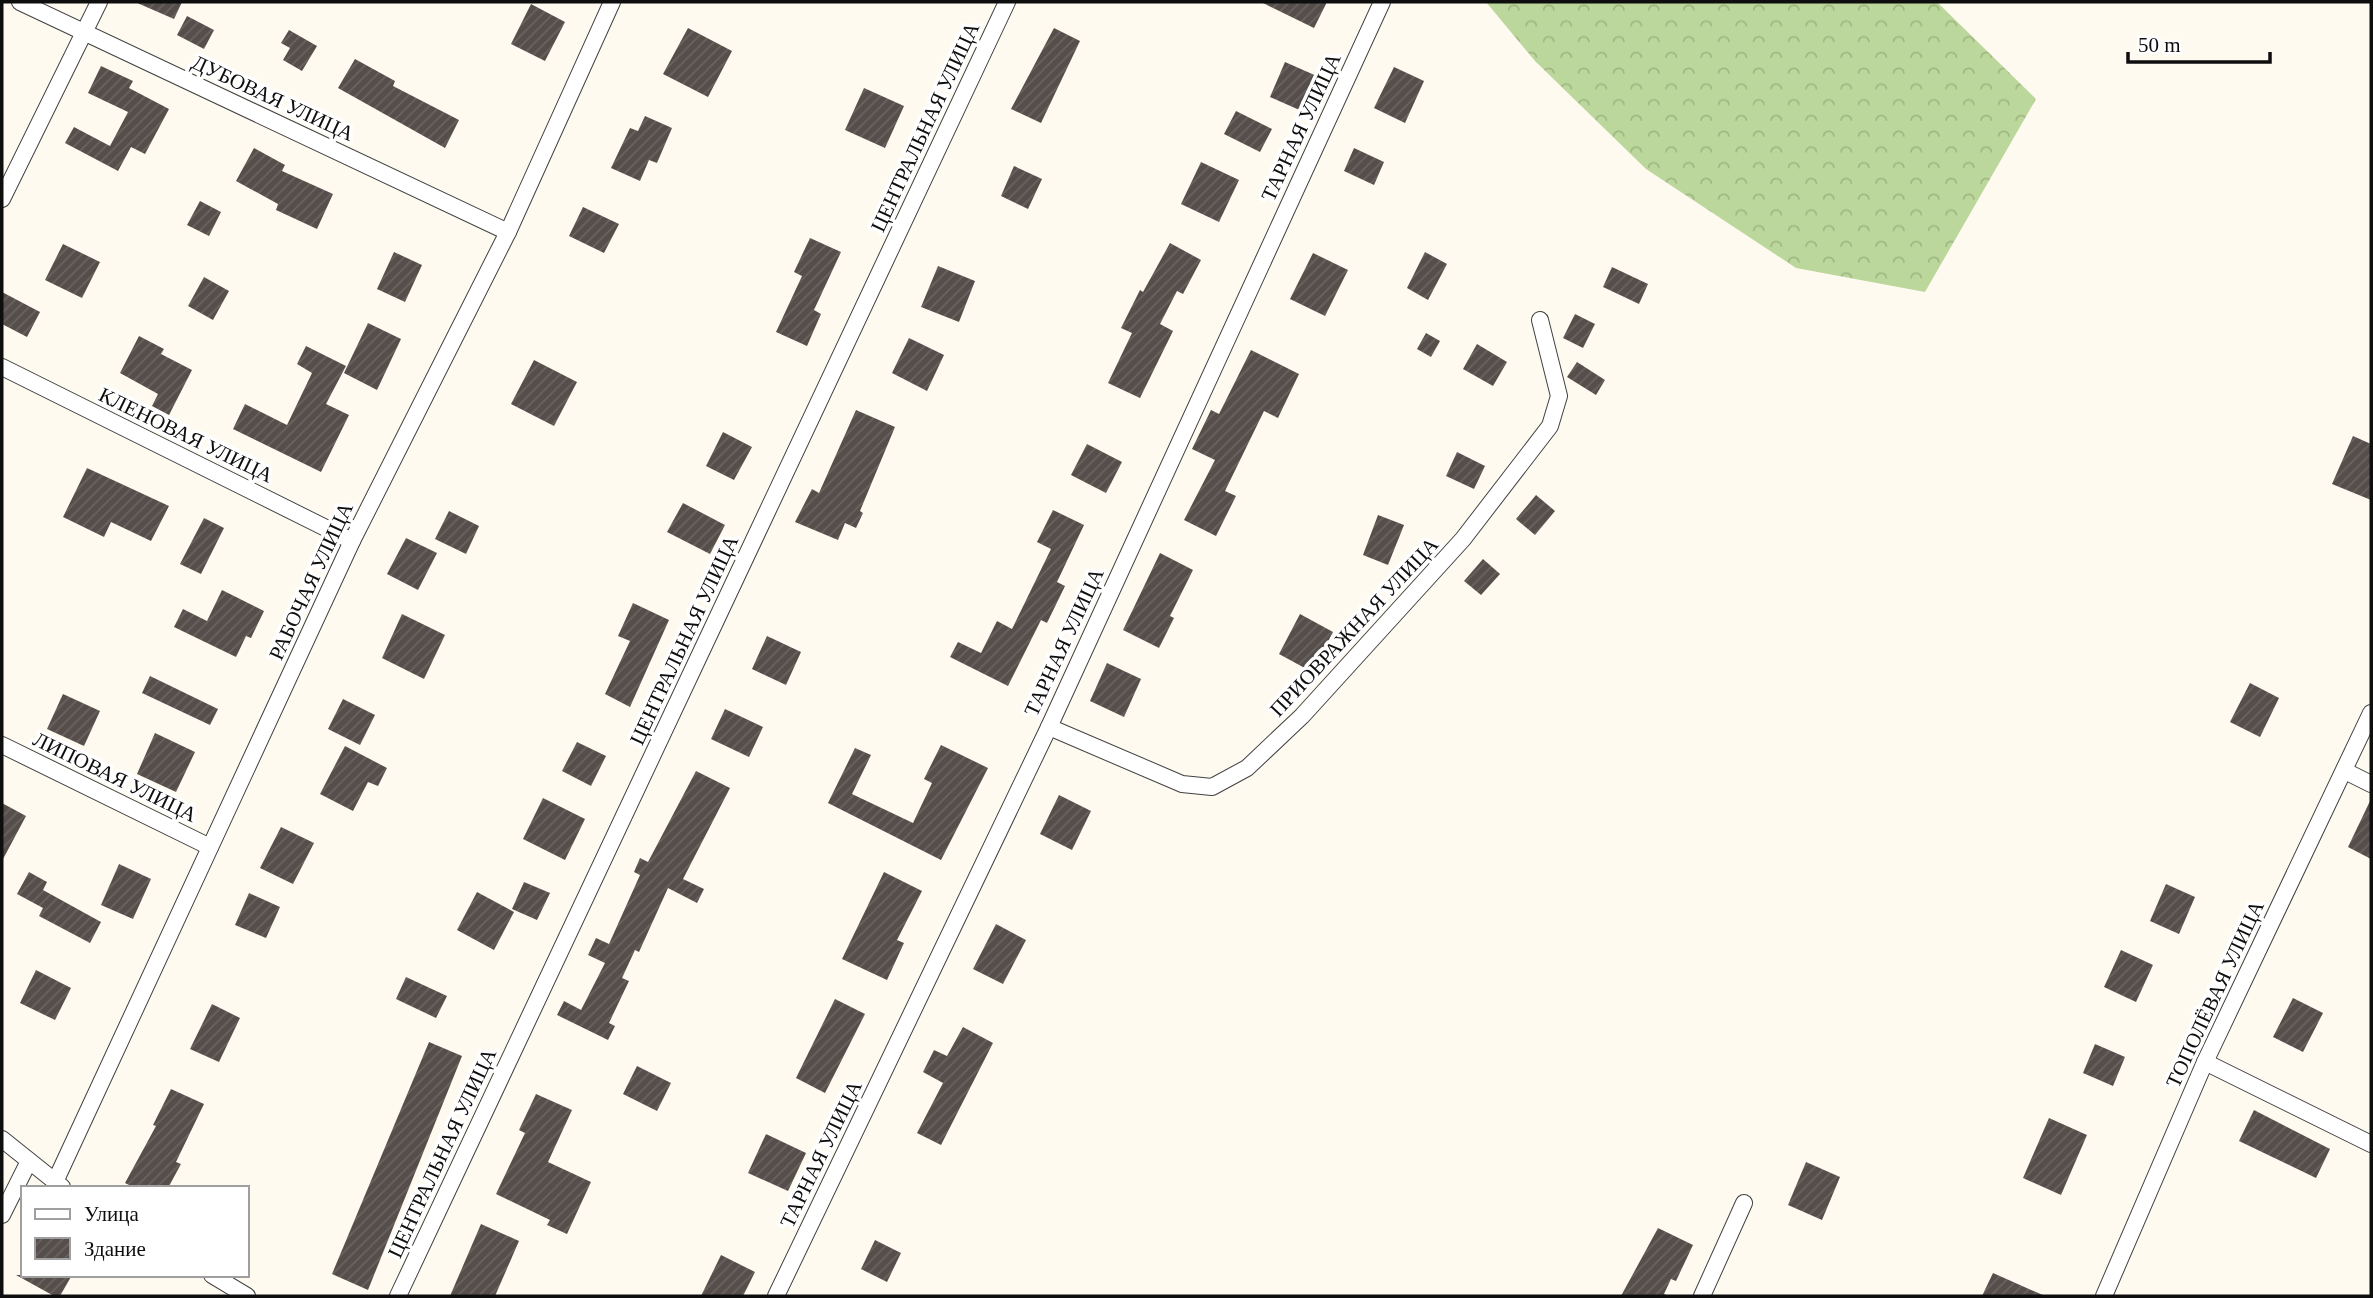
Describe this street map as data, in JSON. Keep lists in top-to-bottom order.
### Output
{
  "streets": {
    "street": [
      "ДУБОВАЯ УЛИЦА",
      "ЦЕНТРАЛЬНАЯ УЛИЦА",
      "ТАРНАЯ УЛИЦА",
      "КЛЕНОВАЯ УЛИЦА",
      "РАБОЧАЯ УЛИЦА",
      "ПРИОВРАЖНАЯ УЛИЦА",
      "ЛИПОВАЯ УЛИЦА",
      "ТОПОЛЁВАЯ УЛИЦА"
    ]
  },
  "crossings": [
    ["ДУБОВАЯ УЛИЦА", "РАБОЧАЯ УЛИЦА"],
    ["ТАРНАЯ УЛИЦА", "ПРИОВРАЖНАЯ УЛИЦА"],
    ["КЛЕНОВАЯ УЛИЦА", "РАБОЧАЯ УЛИЦА"],
    ["РАБОЧАЯ УЛИЦА", "ЛИПОВАЯ УЛИЦА"]
  ],
  "legend": ["Улица", "Здание"],
  "scale_bar": "50 m"
}
